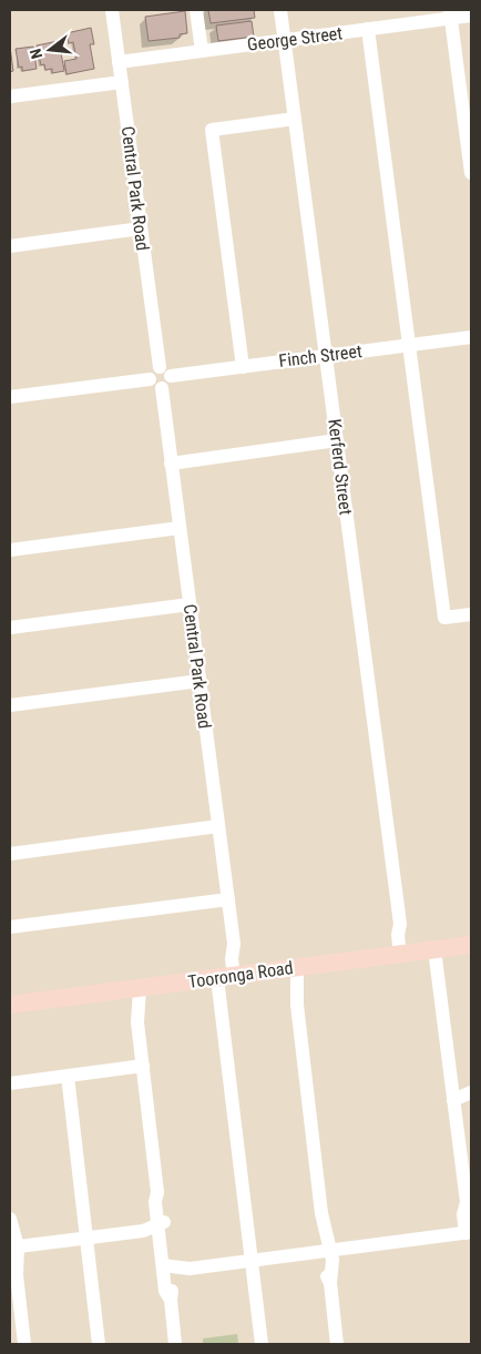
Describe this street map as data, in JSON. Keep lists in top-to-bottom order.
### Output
{
  "streets": {
    "main road": ["Tooronga Road"],
    "street": [
      "George Street",
      "Central Park Road",
      "Finch Street",
      "Kerferd Street"
    ]
  },
  "crossings": [
    ["George Street", "Central Park Road"],
    ["George Street", "Kerferd Street"],
    ["Central Park Road", "Finch Street"],
    ["Central Park Road", "Tooronga Road"],
    ["Finch Street", "Kerferd Street"],
    ["Kerferd Street", "Tooronga Road"]
  ],
  "north": "left"
}
